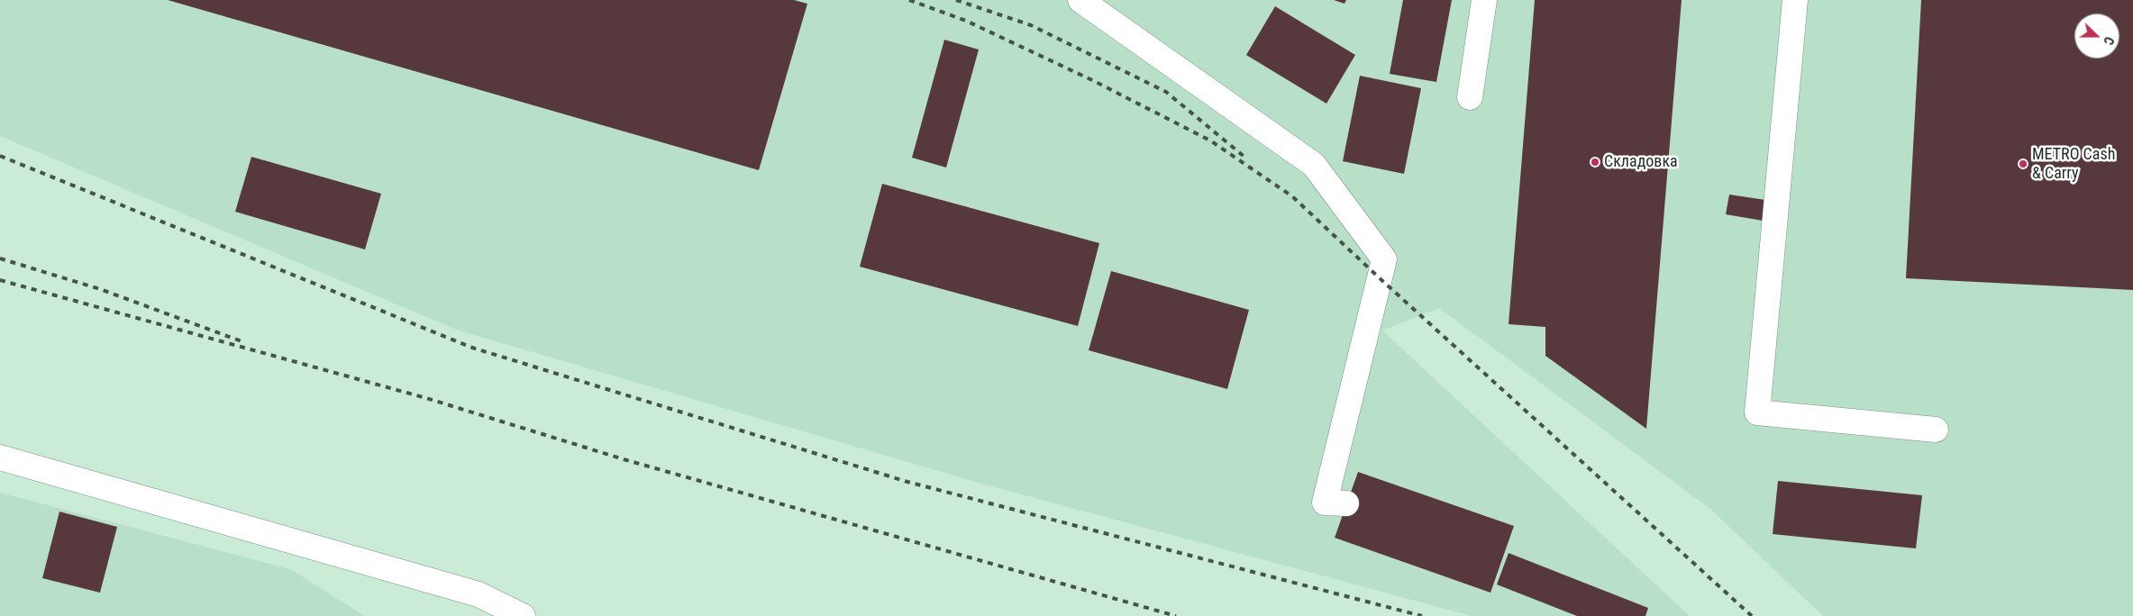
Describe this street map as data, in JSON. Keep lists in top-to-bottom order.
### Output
{
  "places": ["Складовка", "METRO Cash & Carry"],
  "north": "right"
}
